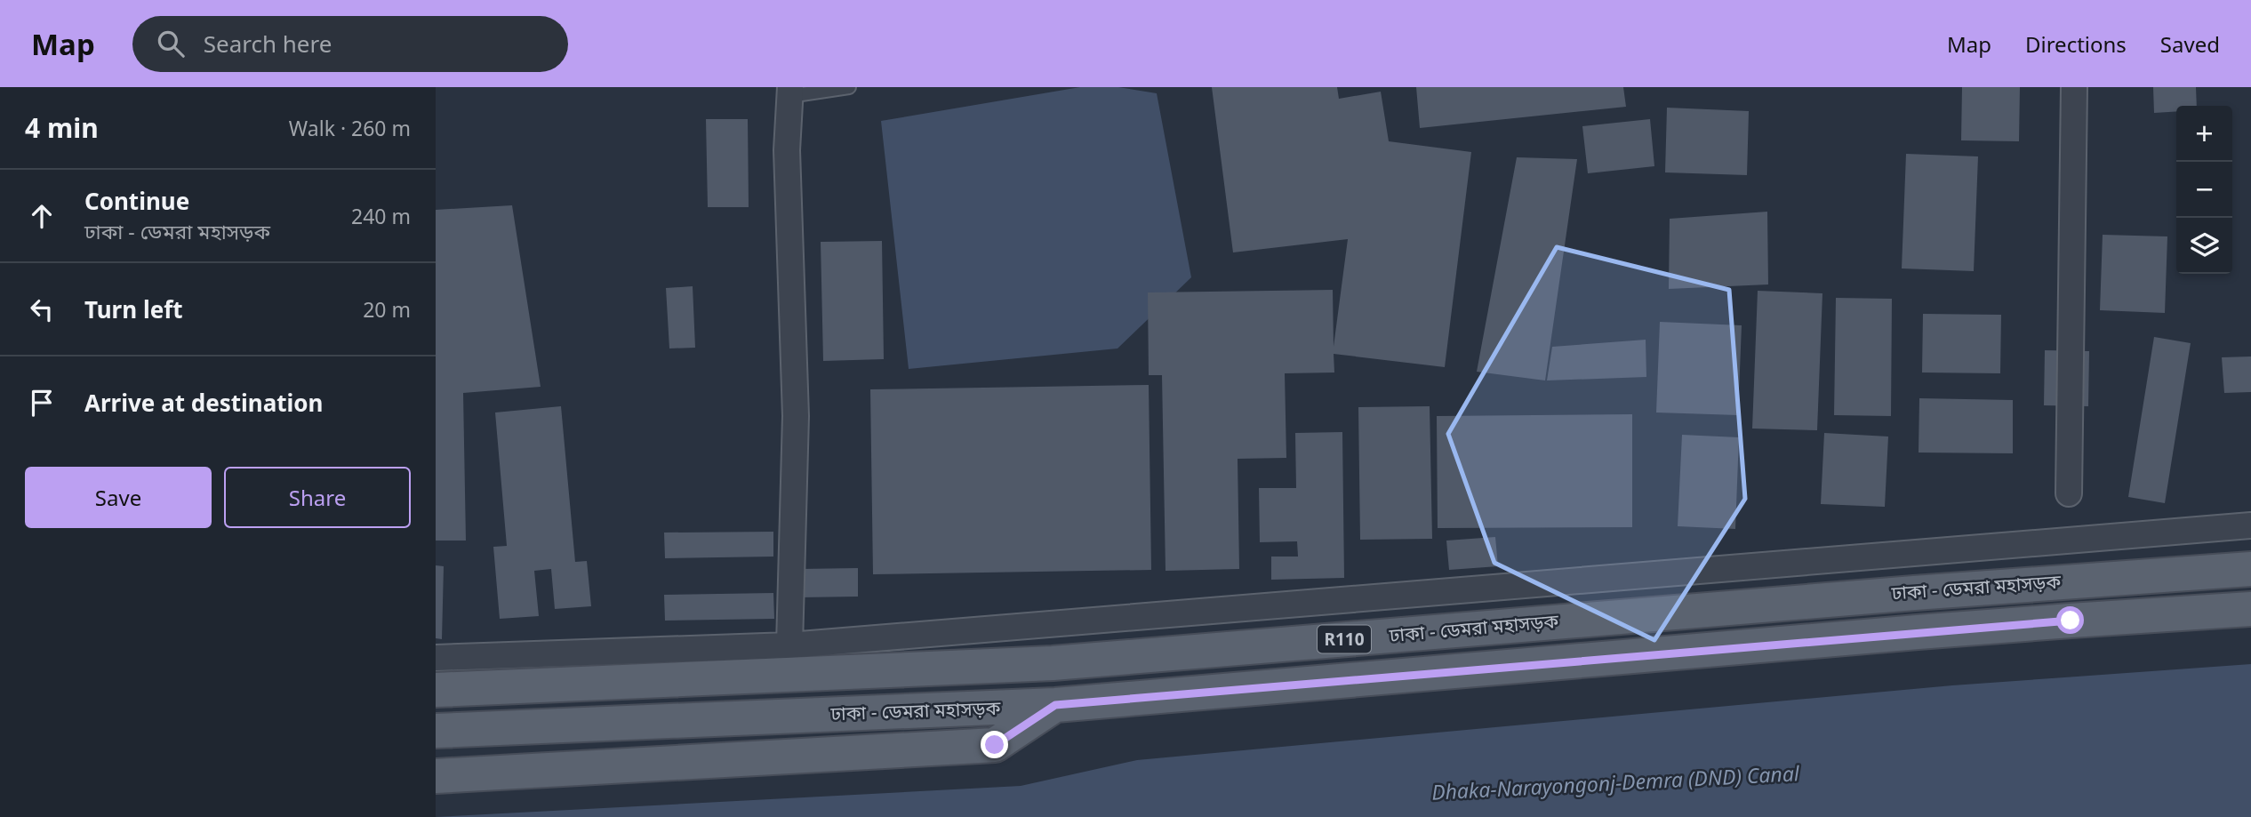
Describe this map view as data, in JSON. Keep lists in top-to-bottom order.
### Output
{
  "streets": {
    "main road": ["ঢাকা - ডেমরা মহাসড়ক", "R110"]
  },
  "water": ["Dhaka-Narayongonj-Demra (DND) Canal"],
  "page": {
    "header": "Map",
    "search": "Search here",
    "nav": ["Map", "Directions", "Saved"],
    "heading": ["4 min", "Walk · 260 m"],
    "map_buttons": ["+", "−"],
    "list": [
      ["Continue", "ঢাকা - ডেমরা মহাসড়ক", "240 m"],
      ["Turn left", "20 m"],
      "Arrive at destination"
    ],
    "buttons": ["Save", "Share"]
  }
}
